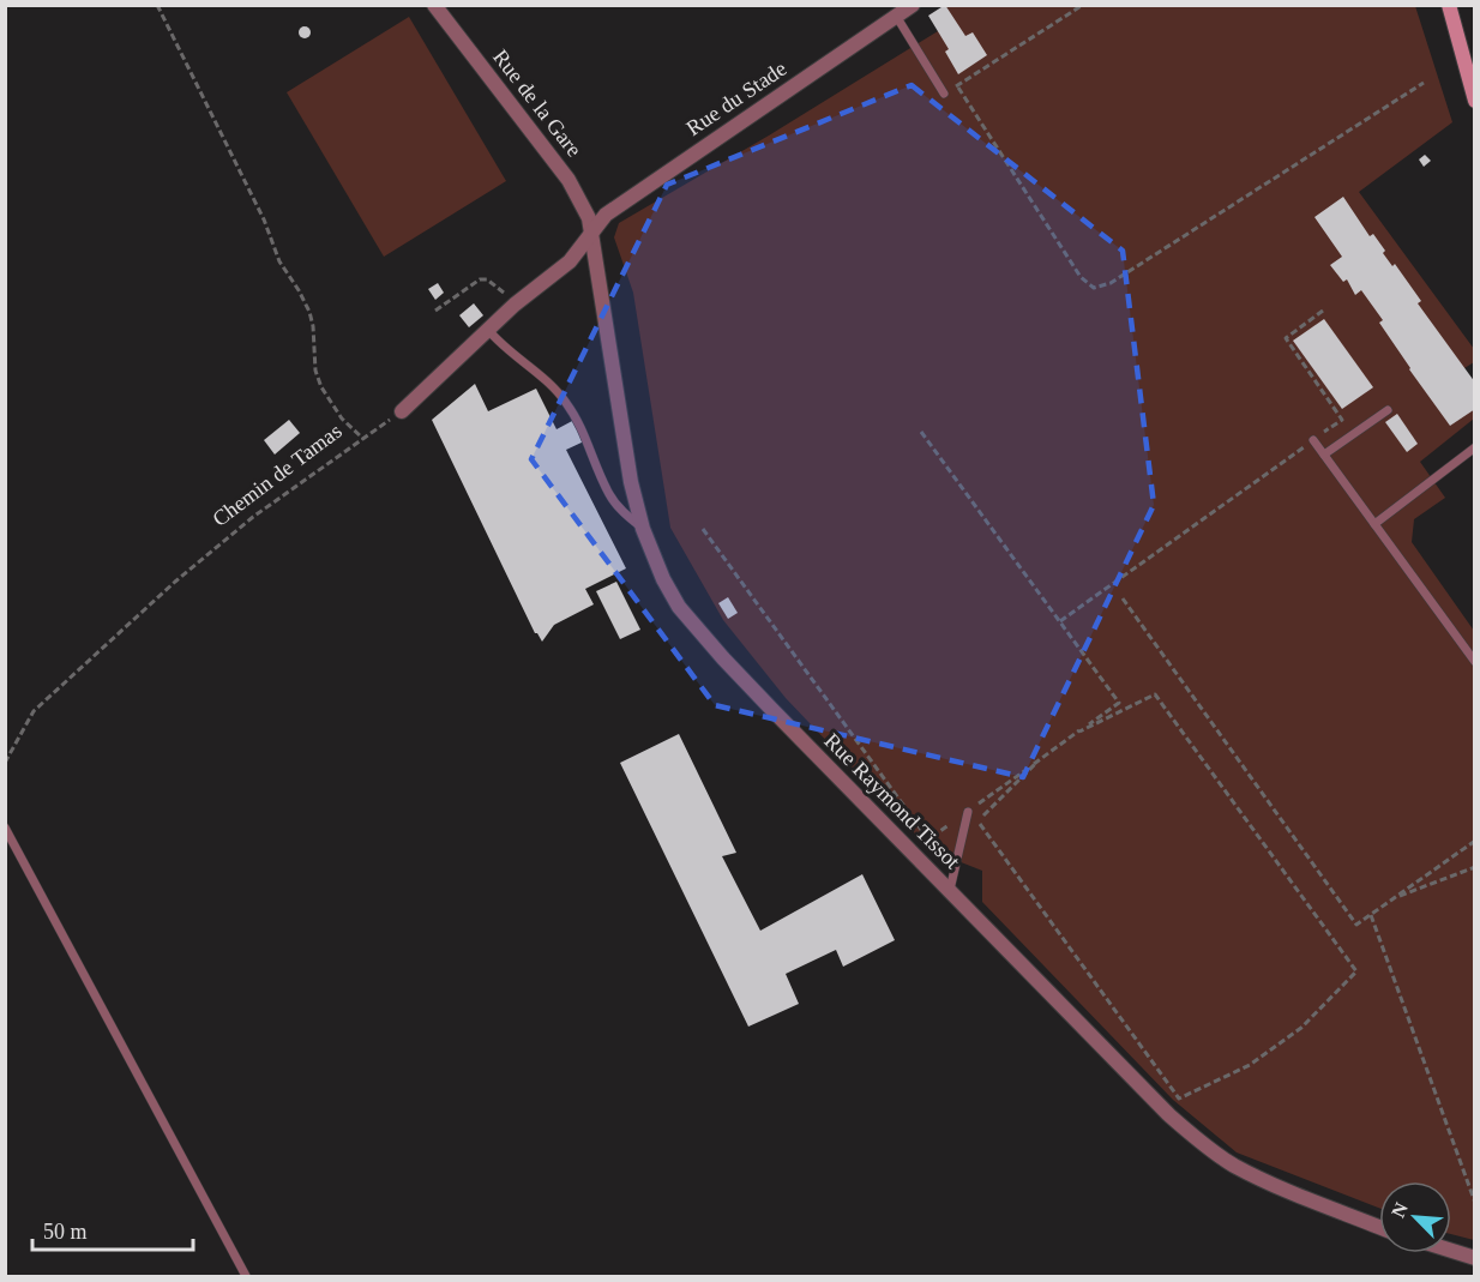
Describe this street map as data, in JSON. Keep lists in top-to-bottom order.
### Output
{
  "streets": {
    "street": ["Rue du Stade", "Rue de la Gare", "Rue Raymond Tissot"],
    "path": ["Chemin de Tamas"]
  },
  "crossings": [
    ["Rue du Stade", "Rue de la Gare"],
    ["Rue du Stade", "Rue Raymond Tissot"],
    ["Rue de la Gare", "Rue Raymond Tissot"]
  ],
  "scale_bar": "50 m",
  "north": "top left"
}
